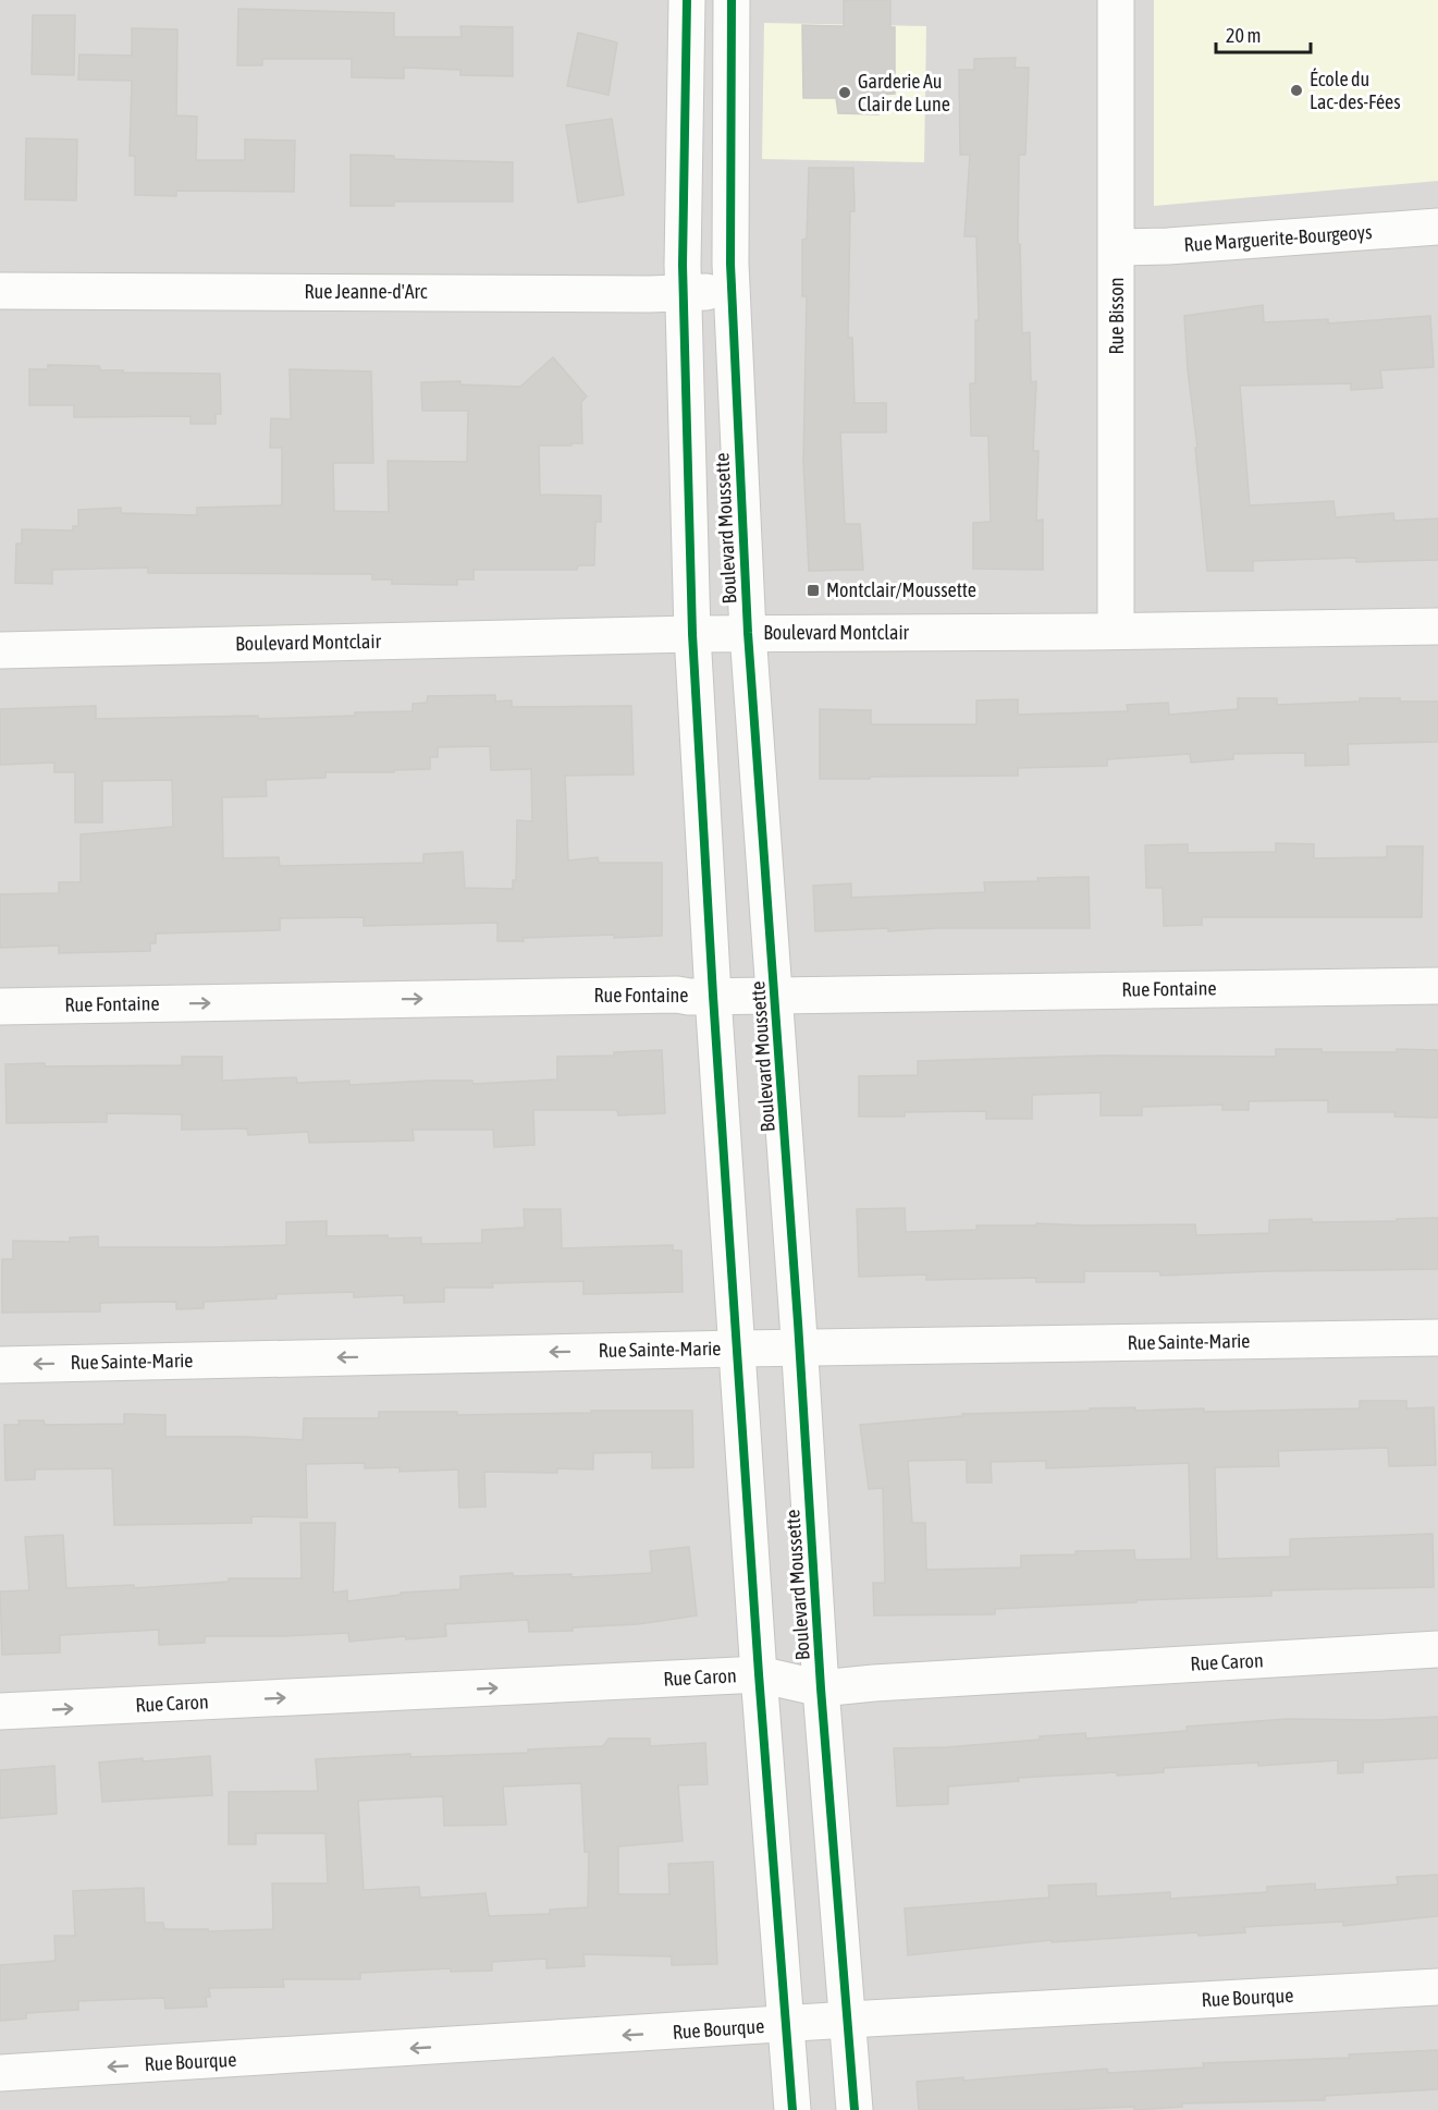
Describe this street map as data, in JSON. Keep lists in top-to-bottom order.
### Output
{
  "streets": {
    "street": [
      "Rue Marguerite-Bourgeoys",
      "Rue Jeanne-d'Arc",
      "Rue Bisson",
      "Boulevard Moussette",
      "Boulevard Montclair",
      "Rue Fontaine",
      "Rue Sainte-Marie",
      "Rue Caron",
      "Rue Bourque"
    ]
  },
  "crossings": [
    ["Rue Marguerite-Bourgeoys", "Rue Bisson"],
    ["Rue Jeanne-d'Arc", "Boulevard Moussette"],
    ["Rue Bisson", "Boulevard Montclair"],
    ["Boulevard Moussette", "Boulevard Montclair"],
    ["Boulevard Moussette", "Rue Fontaine"],
    ["Boulevard Moussette", "Rue Sainte-Marie"],
    ["Boulevard Moussette", "Rue Caron"],
    ["Boulevard Moussette", "Rue Bourque"]
  ],
  "one_way": [
    "Rue Fontaine",
    "Rue Sainte-Marie",
    "Rue Caron",
    "Rue Bourque"
  ],
  "places": {
    "other": ["École du Lac-des-Fées", "Garderie Au Clair de Lune"],
    "transit": ["Montclair/Moussette"]
  },
  "scale_bar": "20 m"
}
